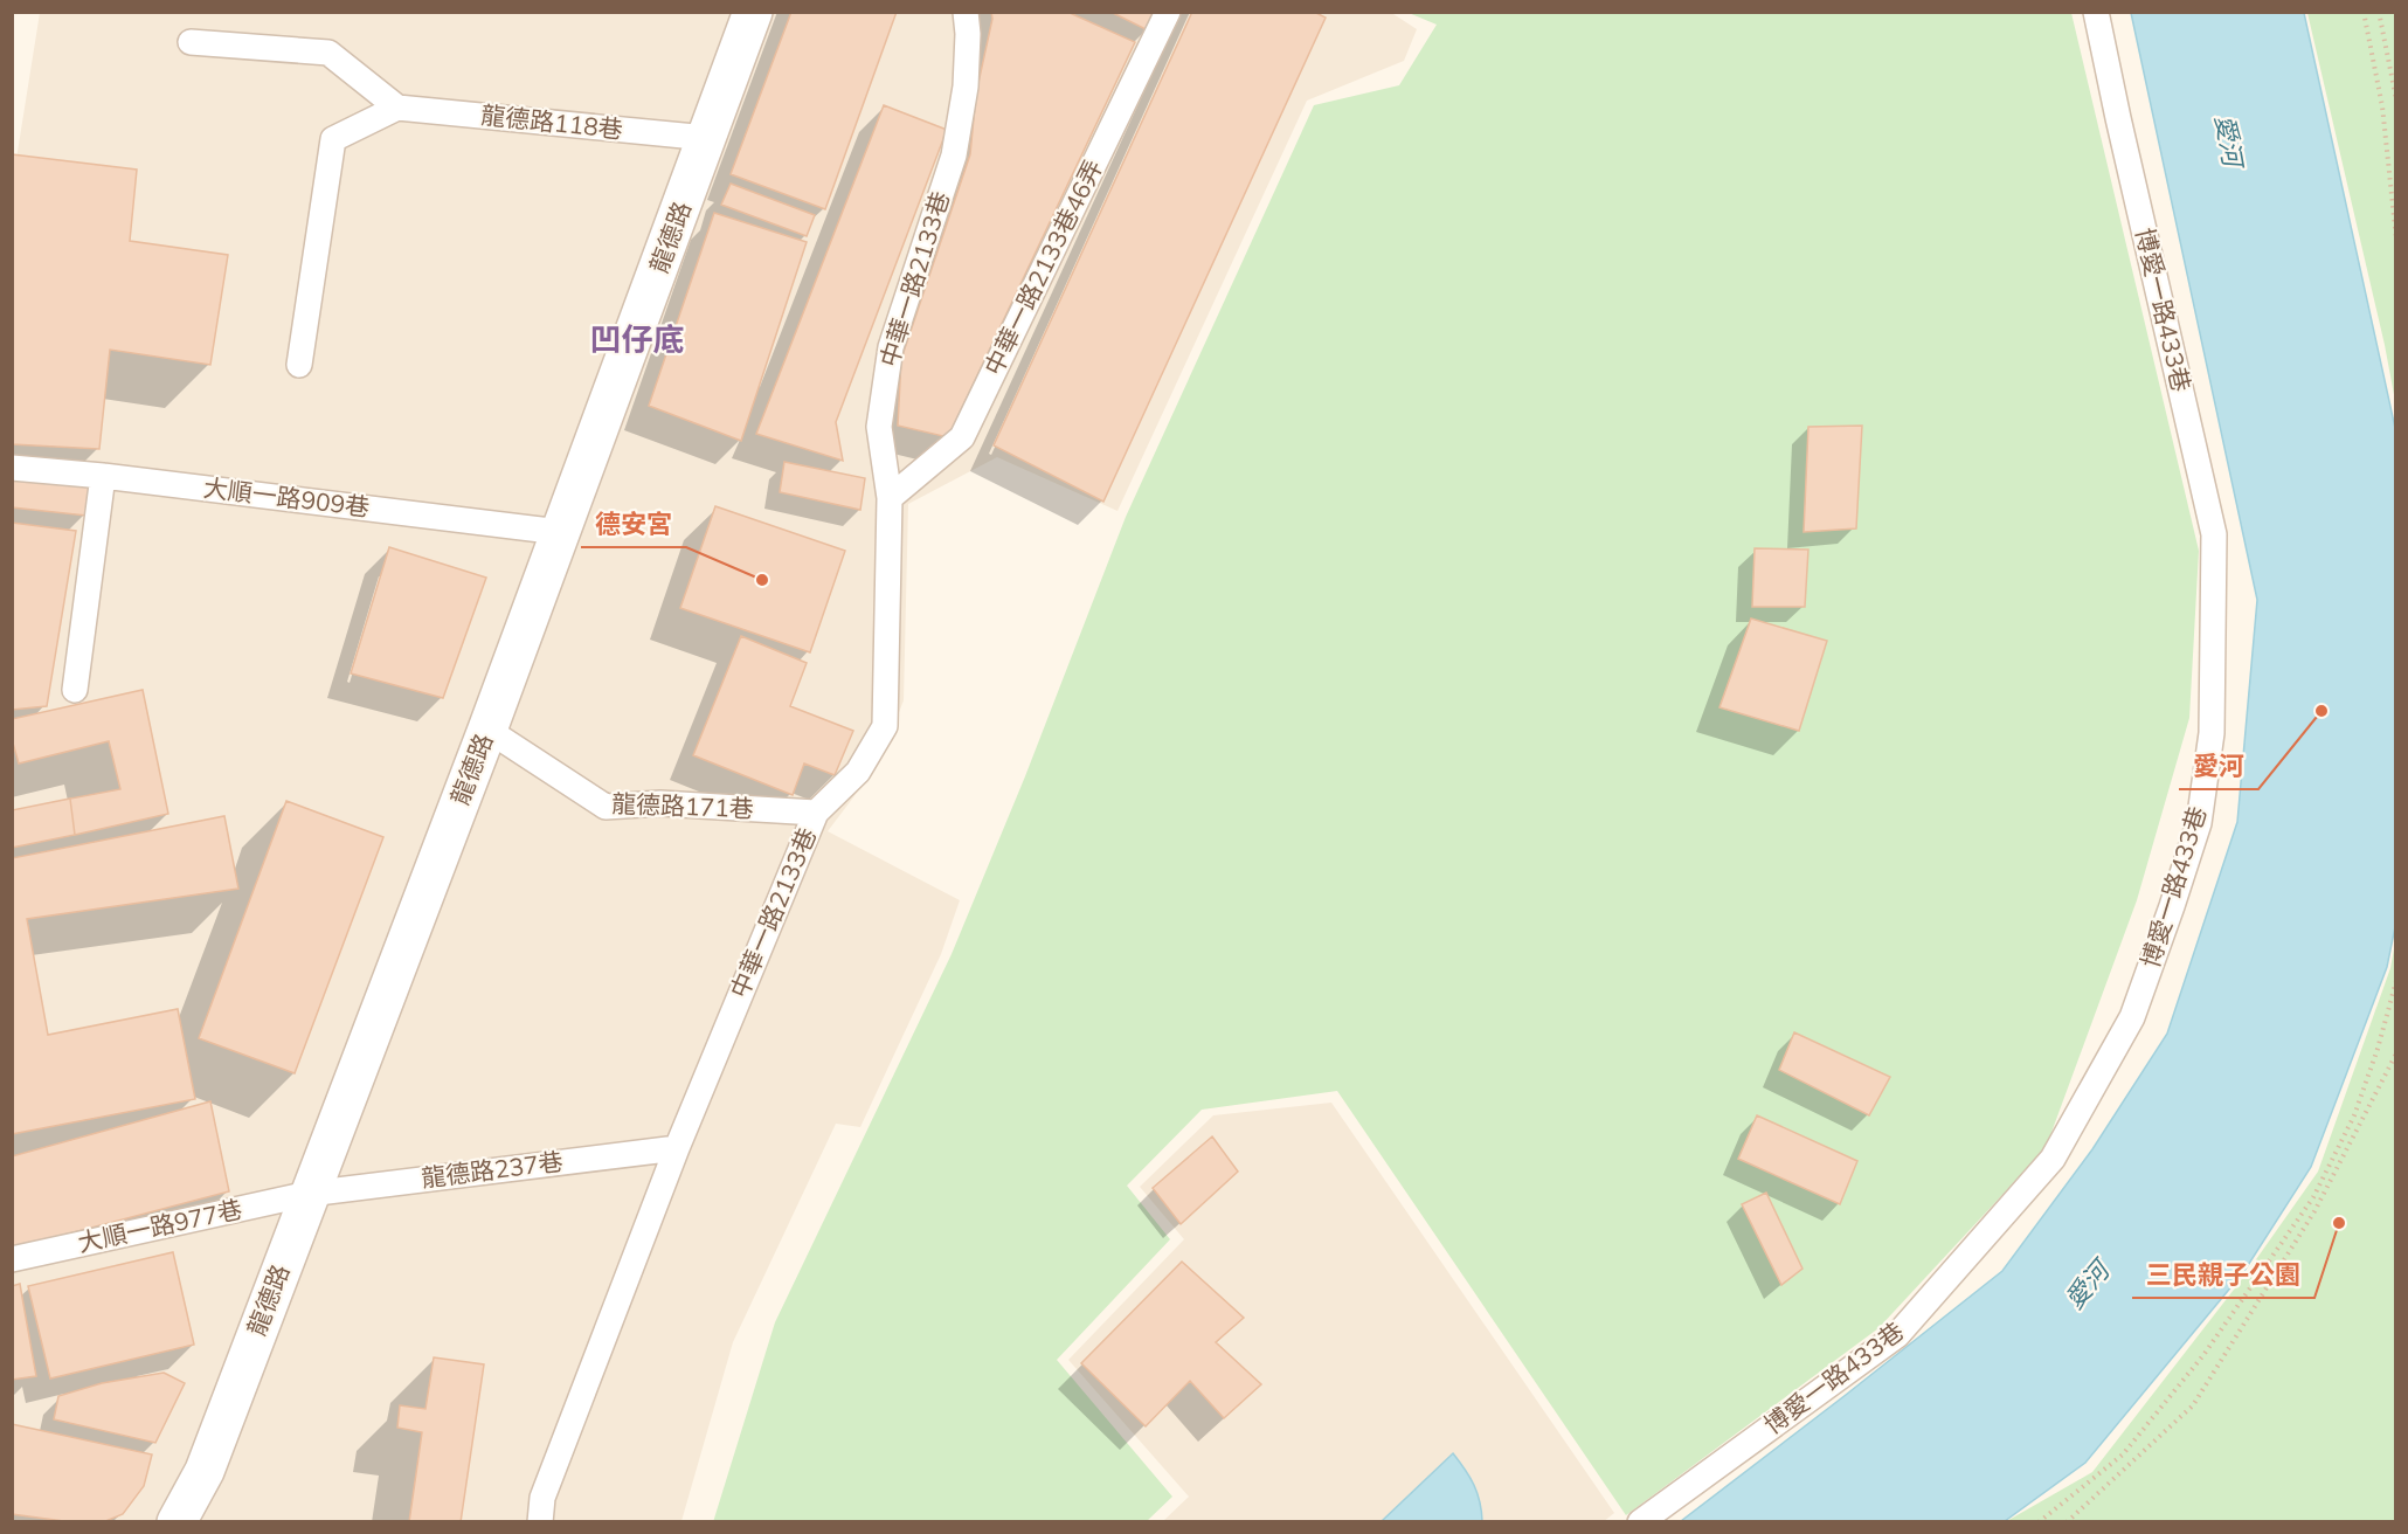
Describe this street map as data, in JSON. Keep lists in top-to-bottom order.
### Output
{
  "streets": {
    "street": ["龍德路"],
    "lane": [
      "龍德路118巷",
      "中華一路2133巷46弄",
      "中華一路2133巷",
      "博愛一路433巷",
      "大順一路909巷",
      "龍德路171巷",
      "龍德路237巷",
      "大順一路977巷"
    ]
  },
  "crossings": [
    ["龍德路118巷", "龍德路"],
    ["龍德路", "大順一路909巷"],
    ["龍德路", "龍德路171巷"],
    ["龍德路", "龍德路237巷"],
    ["龍德路", "大順一路977巷"],
    ["中華一路2133巷46弄", "中華一路2133巷"],
    ["中華一路2133巷", "龍德路171巷"],
    ["中華一路2133巷", "龍德路237巷"],
    ["龍德路237巷", "大順一路977巷"]
  ],
  "districts": ["凹仔底"],
  "water": ["愛河"],
  "places": ["德安宮", "愛河", "三民親子公園"]
}
